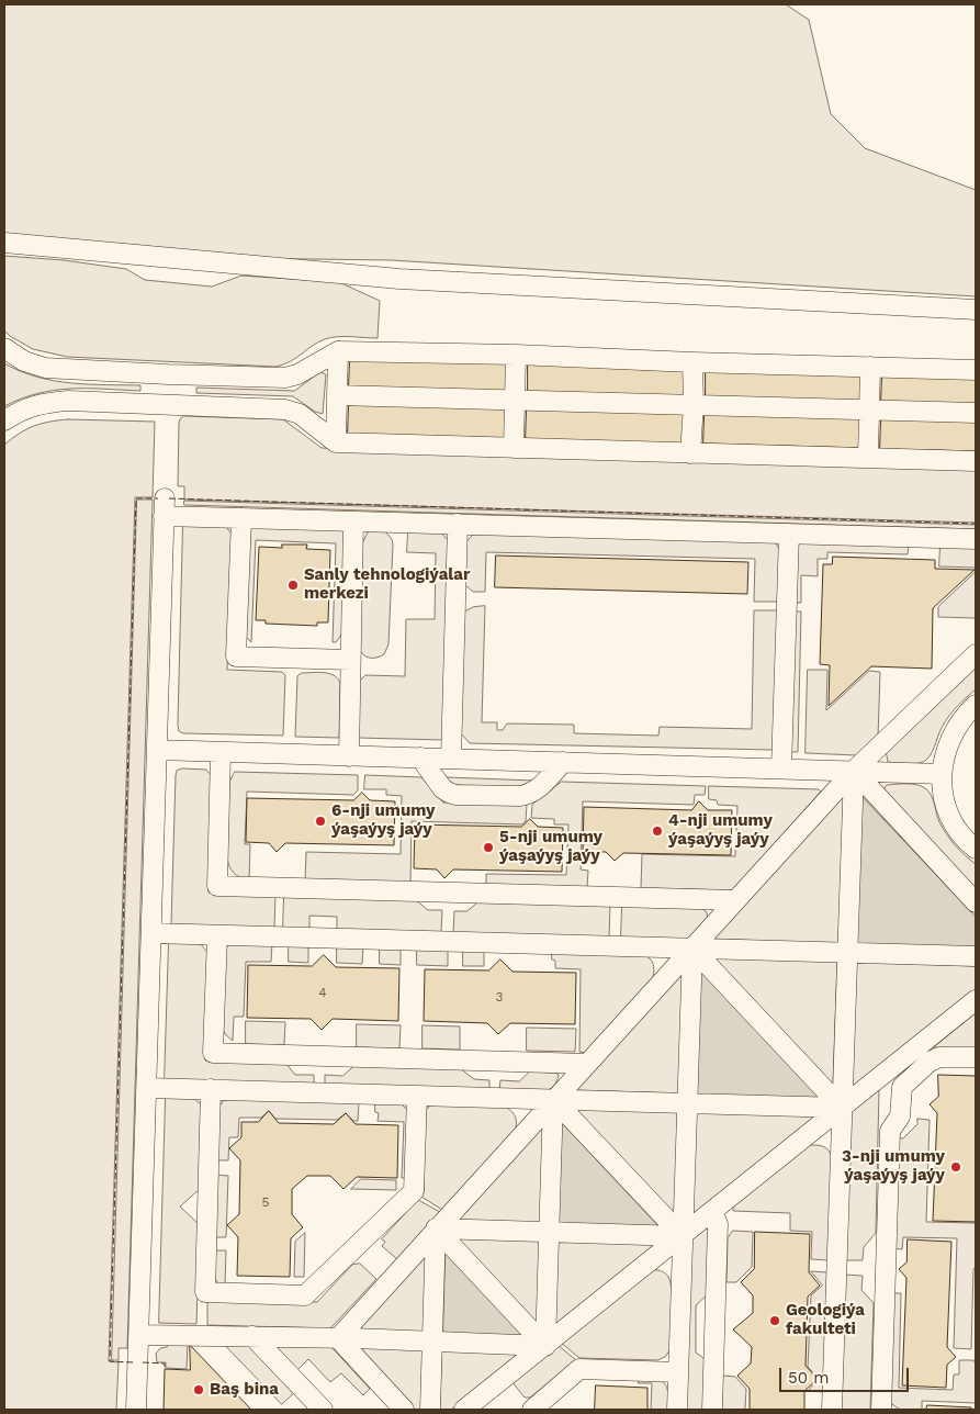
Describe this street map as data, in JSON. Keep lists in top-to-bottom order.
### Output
{
  "places": [
    "Sanly tehnologiýalar merkezi",
    "6-nji umumy ýaşaýyş jaýy",
    "4-nji umumy ýaşaýyş jaýy",
    "5-nji umumy ýaşaýyş jaýy",
    "3-nji umumy ýaşaýyş jaýy",
    "Geologiýa fakulteti",
    "Baş bina"
  ],
  "house_numbers": ["4", "3", "5"],
  "scale_bar": "50 m"
}
